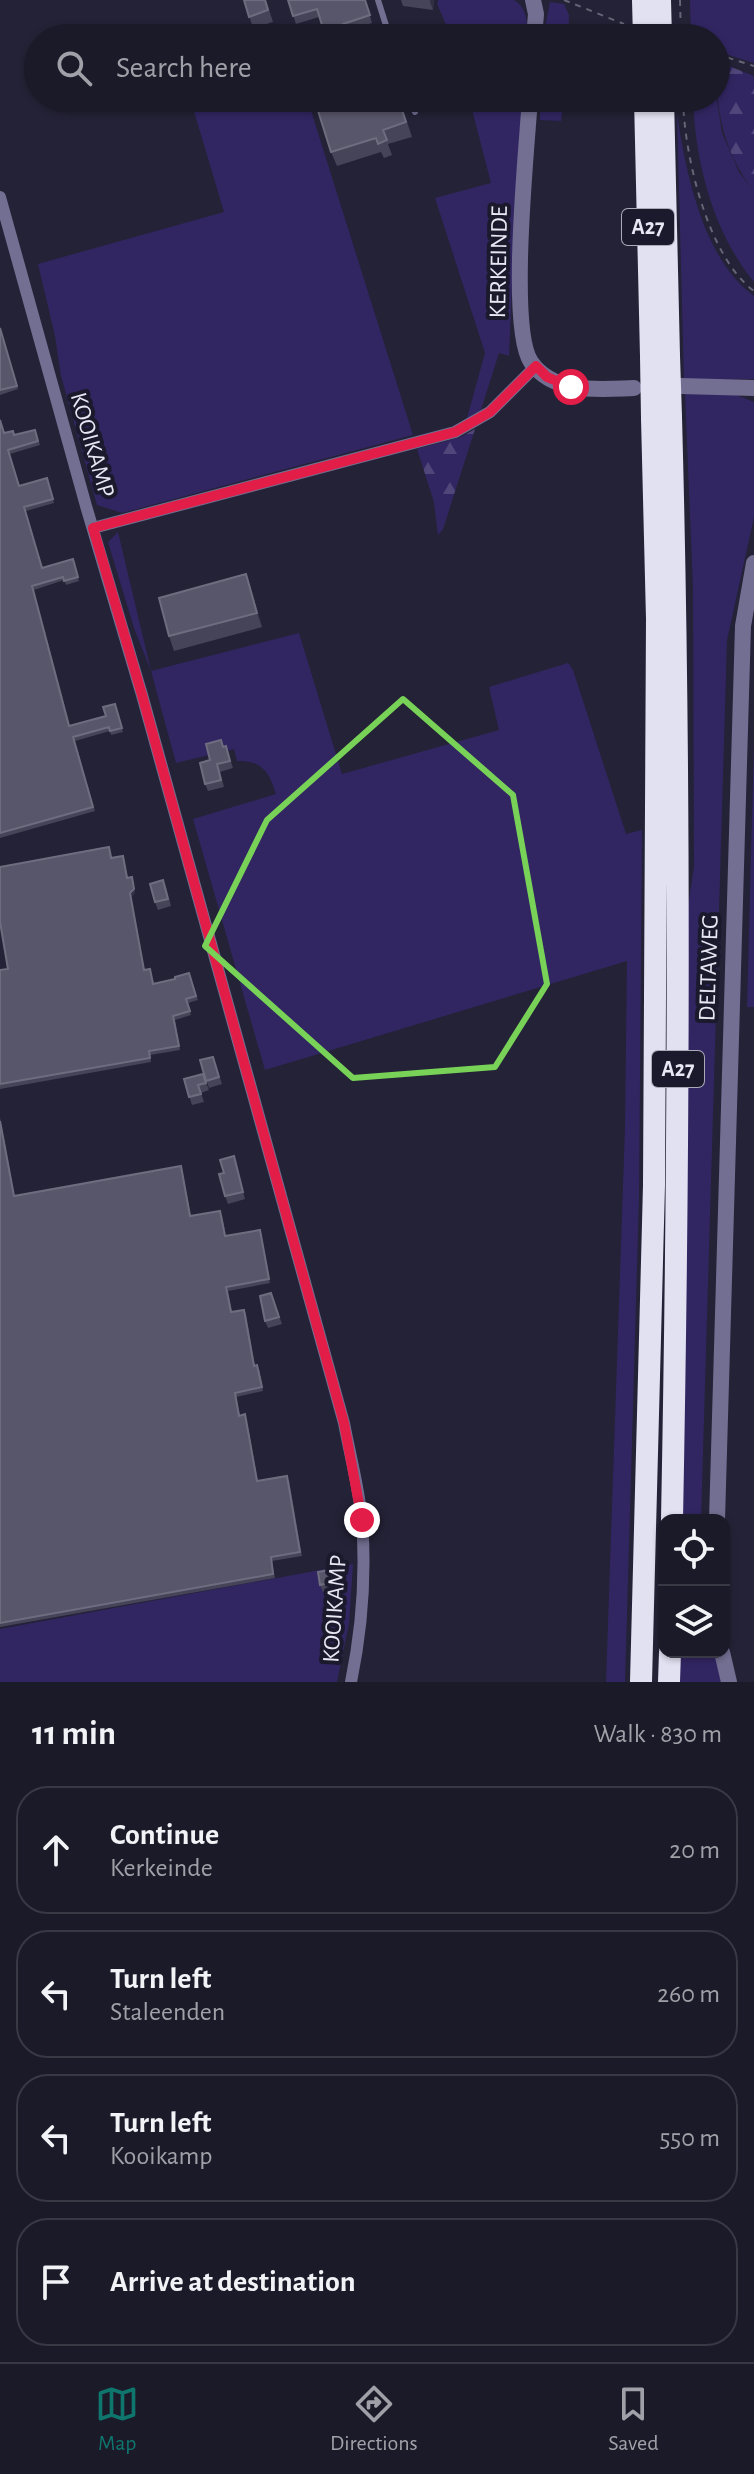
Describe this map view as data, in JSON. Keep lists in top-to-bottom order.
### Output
{
  "streets": {
    "highway": ["A27"],
    "street": ["KERKEINDE", "KOOIKAMP", "DELTAWEG"]
  },
  "page": {
    "search": "Search here",
    "heading": ["11 min", "Walk · 830 m"],
    "list": [
      ["Continue", "Kerkeinde", "20 m"],
      ["Turn left", "Staleenden", "260 m"],
      ["Turn left", "Kooikamp", "550 m"],
      "Arrive at destination"
    ],
    "nav": ["Map", "Directions", "Saved"]
  }
}
